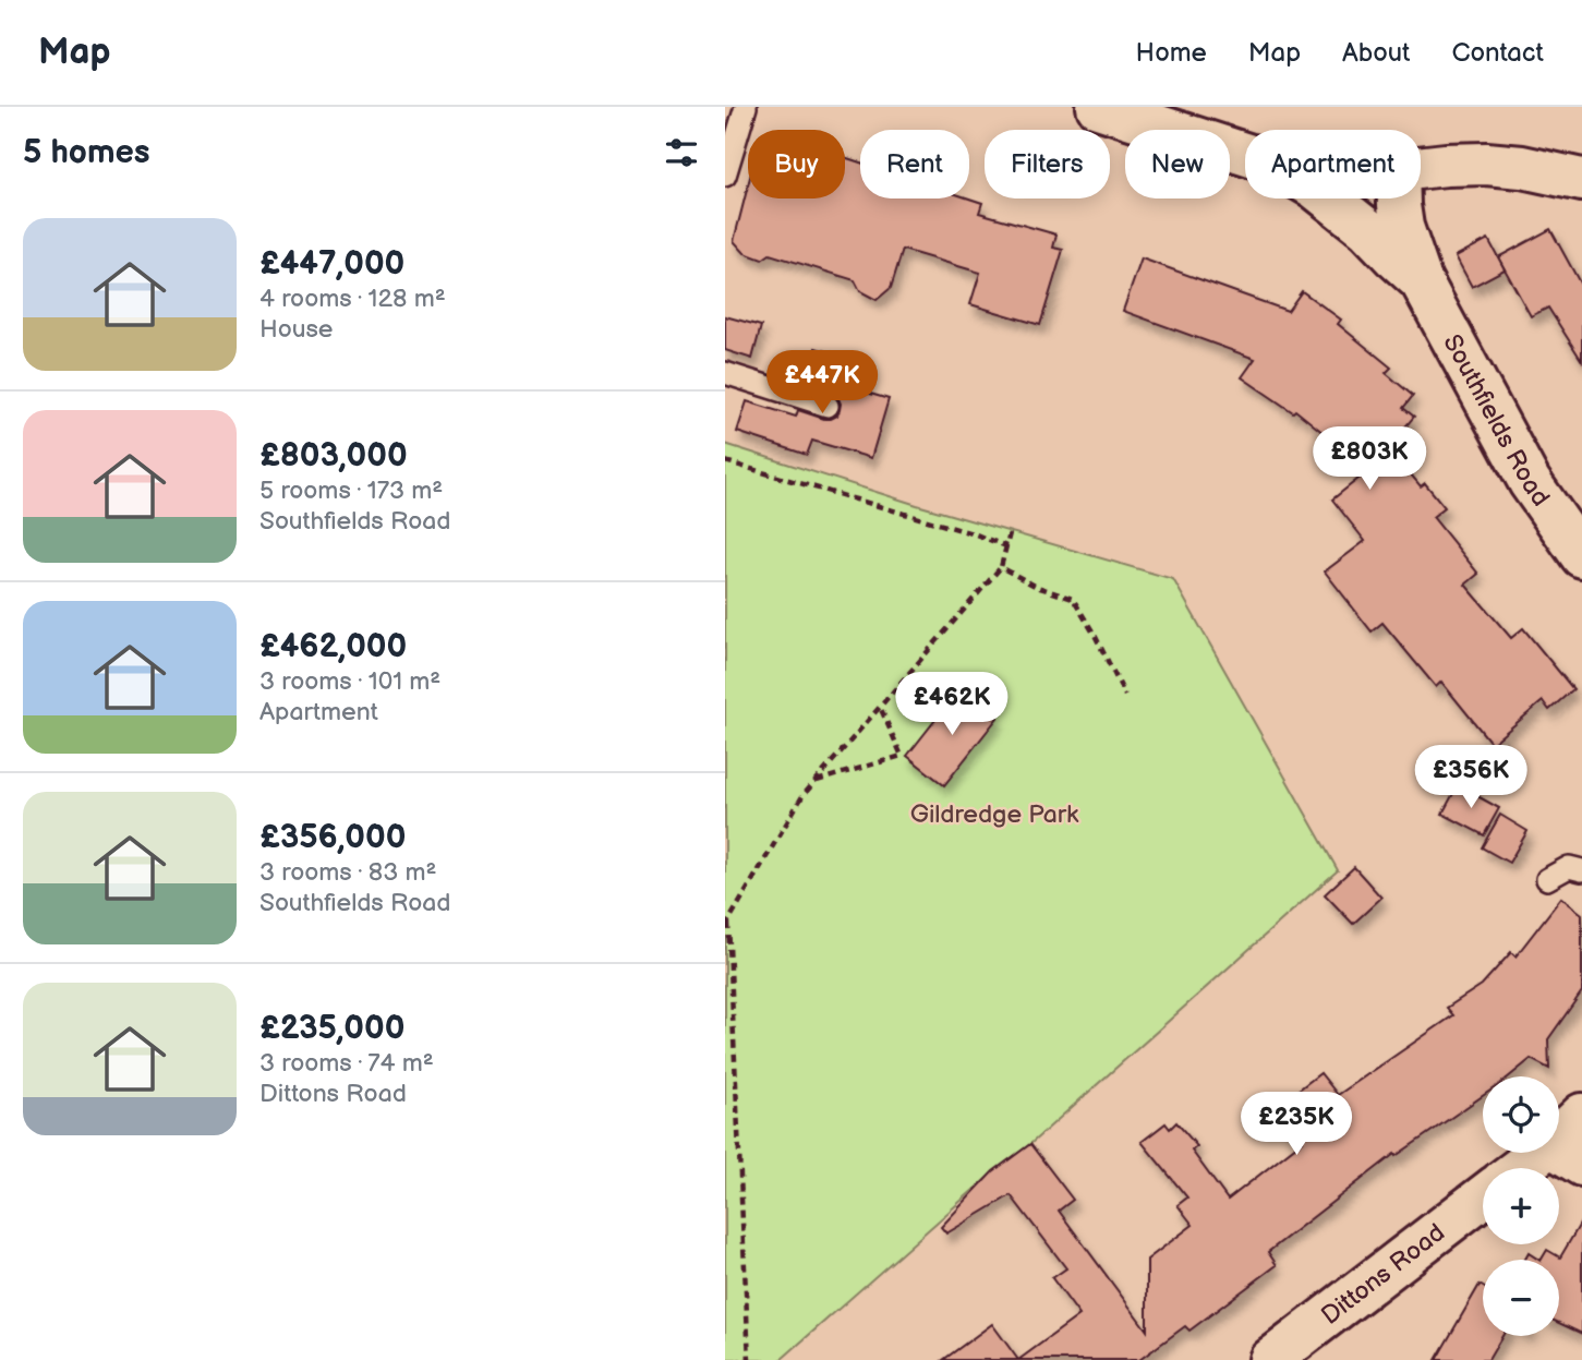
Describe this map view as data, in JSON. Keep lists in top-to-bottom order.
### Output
{
  "streets": {
    "street": ["Southfields Road", "Dittons Road"]
  },
  "parks": ["Gildredge Park"],
  "page": {
    "header": "Map",
    "nav": [
      "Home",
      "Map",
      "About",
      "Contact"
    ],
    "heading": "5 homes",
    "chip": [
      "Buy",
      "Rent",
      "Filters",
      "New",
      "Apartment"
    ],
    "list": [
      {
        "name": "£447,000",
        "note": "4 rooms · 128 m² · House"
      },
      {
        "name": "£803,000",
        "note": "5 rooms · 173 m² · Southfields Road"
      },
      {
        "name": "£462,000",
        "note": "3 rooms · 101 m² · Apartment"
      },
      {
        "name": "£356,000",
        "note": "3 rooms · 83 m² · Southfields Road"
      },
      {
        "name": "£235,000",
        "note": "3 rooms · 74 m² · Dittons Road"
      }
    ],
    "price": [
      "£447K",
      "£803K",
      "£462K",
      "£356K",
      "£235K"
    ],
    "map_buttons": ["+", "−"]
  }
}
